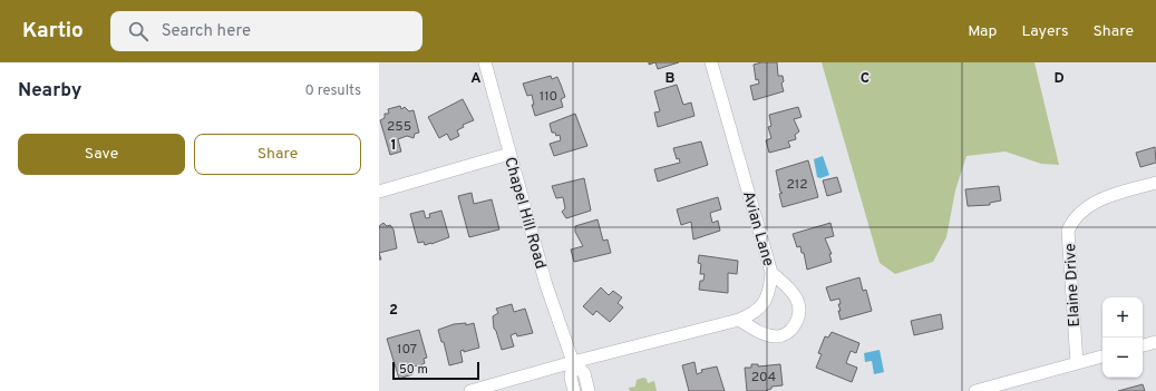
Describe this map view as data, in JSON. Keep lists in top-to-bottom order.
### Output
{
  "streets": {
    "street": ["Chapel Hill Road", "Avian Lane", "Elaine Drive"]
  },
  "crossings": [
    ["Chapel Hill Road", "Avian Lane"]
  ],
  "house_numbers": [
    "110",
    "255",
    "212",
    "107",
    "204"
  ],
  "scale_bar": "50 m",
  "page": {
    "header": "Kartio",
    "search": "Search here",
    "nav": ["Map", "Layers", "Share"],
    "heading": ["Nearby", "0 results"],
    "buttons": ["Save", "Share"],
    "map_buttons": ["+", "−"],
    "scale": "50 m"
  },
  "grid": {
    "columns": [
      "A",
      "B",
      "C",
      "D"
    ],
    "rows": ["1", "2"]
  }
}
